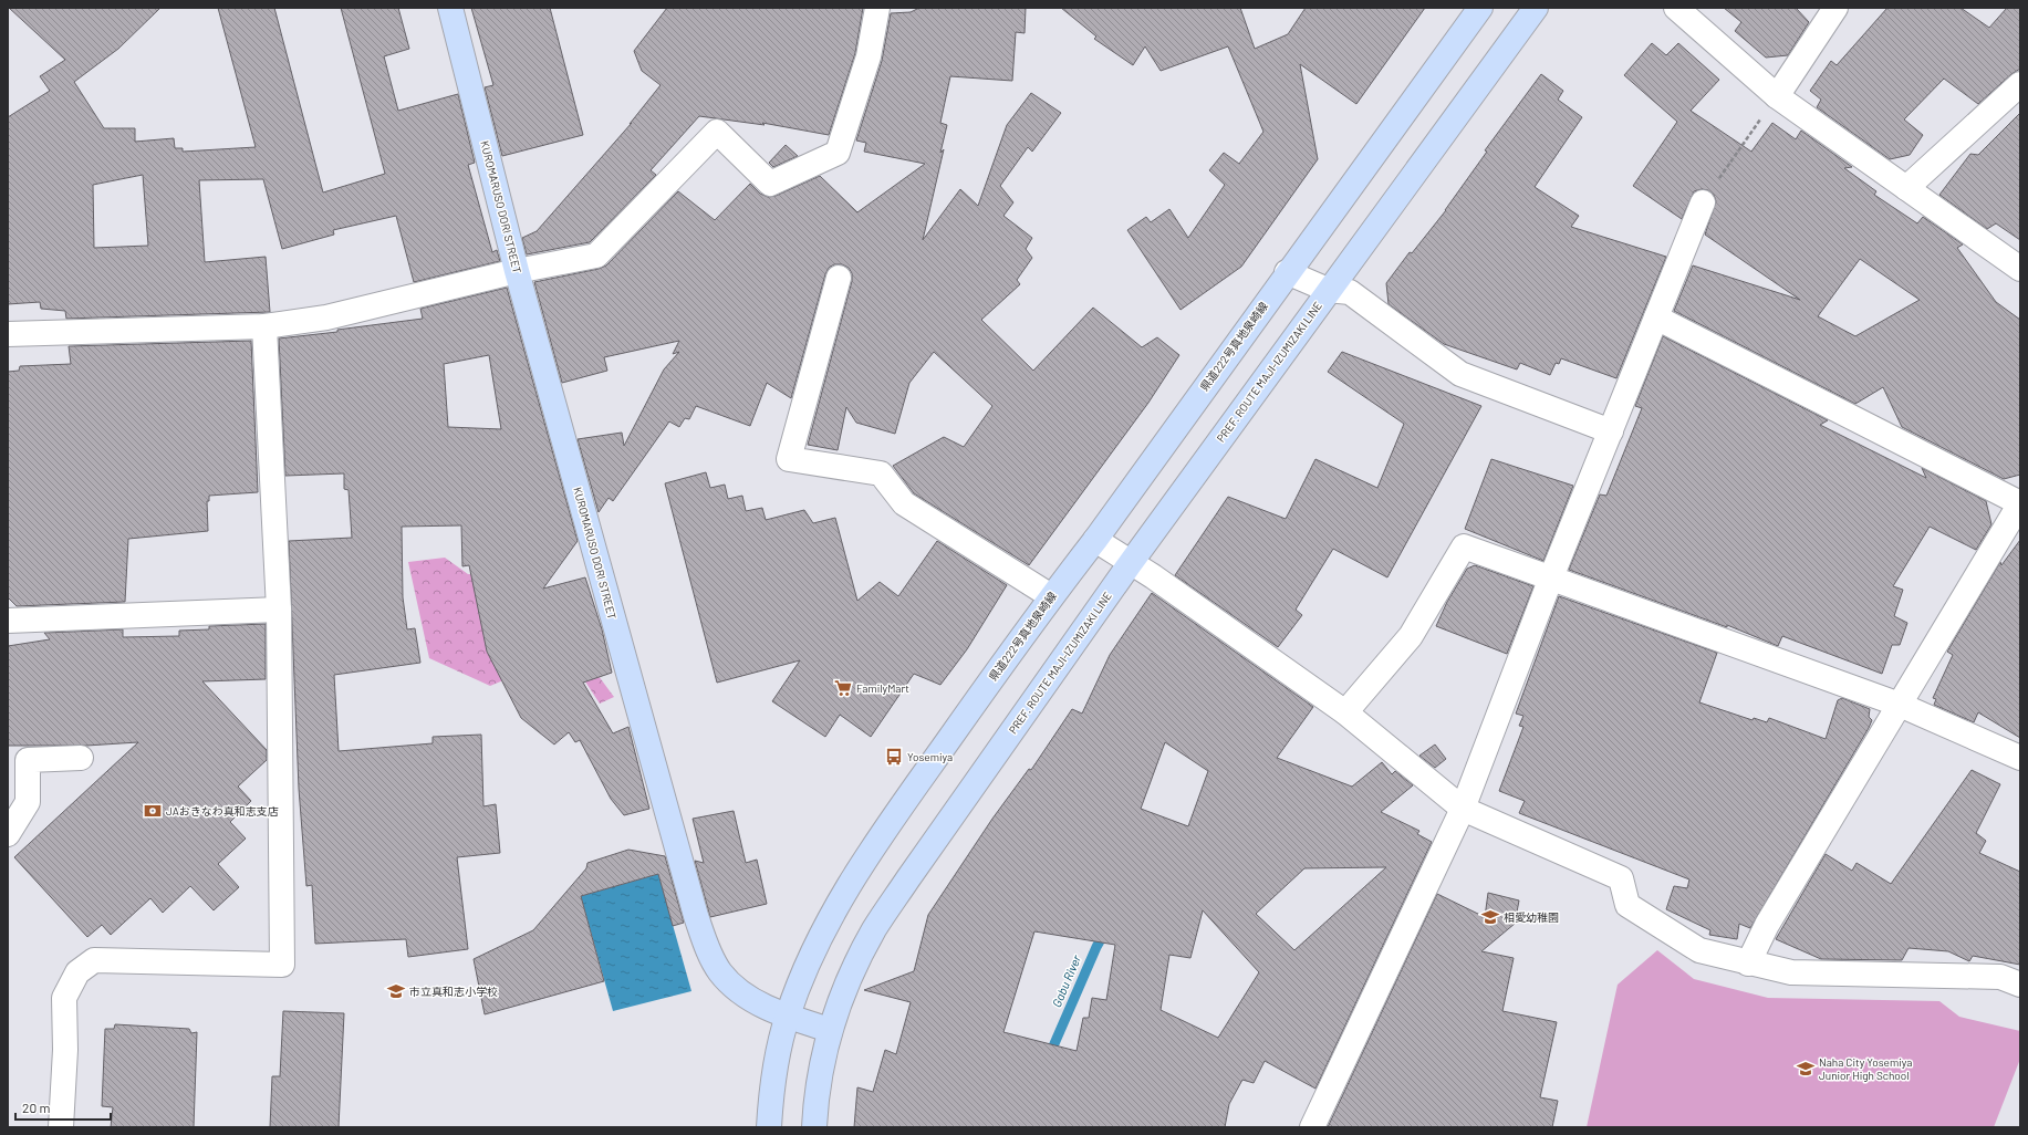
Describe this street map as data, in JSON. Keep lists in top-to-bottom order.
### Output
{
  "streets": {
    "main road": ["KUROMARUSO DORI STREET", "県道222号真地泉崎線", "PREF. ROUTE MAJI-IZUMIZAKI LINE"]
  },
  "crossings": [
    ["KUROMARUSO DORI STREET", "県道222号真地泉崎線"]
  ],
  "water": ["Gabu River"],
  "places": {
    "supermarket": ["FamilyMart"],
    "bus stop": ["Yosemiya"],
    "bank": ["JAおきなわ真和志支店"],
    "school or university": ["相愛幼稚園", "市立真和志小学校", "Naha City Yosemiya Junior High School"]
  },
  "scale_bar": "20 m"
}
